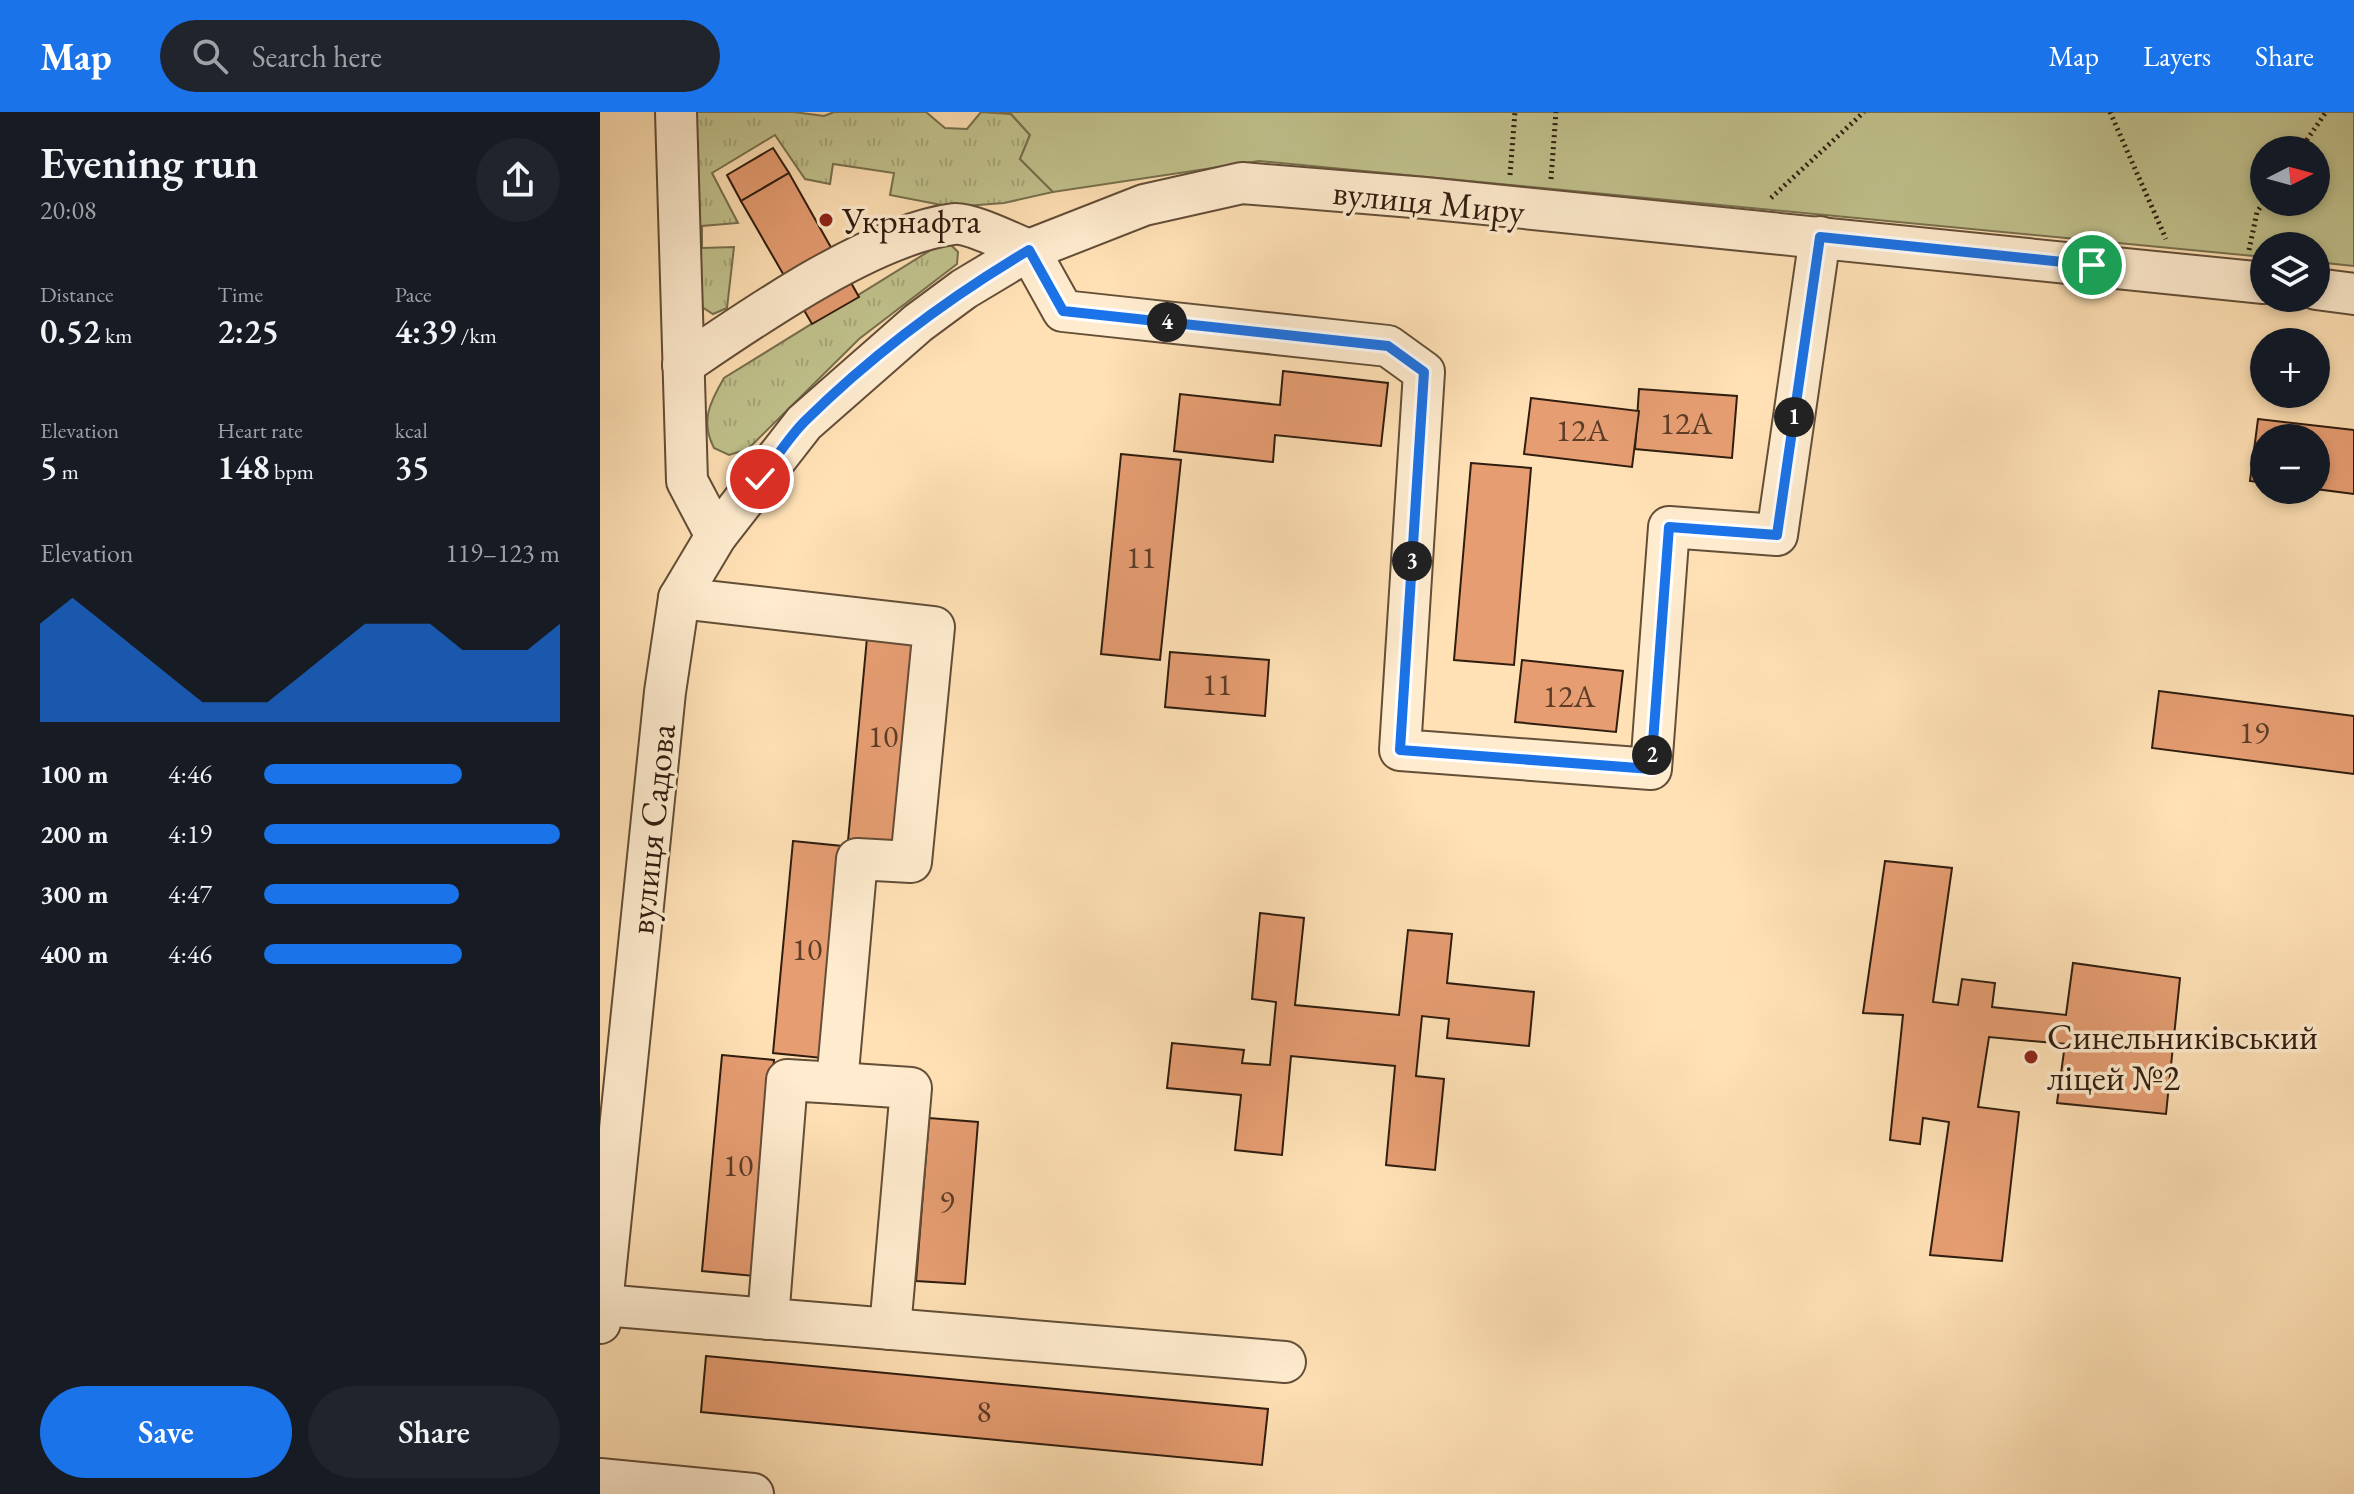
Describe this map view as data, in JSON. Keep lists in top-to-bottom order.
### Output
{
  "streets": {
    "street": ["вулиця Миру", "вулиця Садова"]
  },
  "crossings": [
    ["вулиця Миру", "вулиця Садова"]
  ],
  "places": ["Укрнафта", "Синельниківський ліцей №2"],
  "house_numbers": [
    "12А",
    "12А",
    "11",
    "11",
    "12А",
    "19",
    "10",
    "10",
    "10",
    "9",
    "8"
  ],
  "north": "right",
  "page": {
    "header": "Map",
    "search": "Search here",
    "nav": ["Map", "Layers", "Share"],
    "heading": ["Evening run", "20:08"],
    "map_buttons": ["+", "−"],
    "stats": [
      ["Distance", "0.52 km"],
      ["Time", "2:25"],
      ["Pace", "4:39 /km"],
      ["Elevation", "5 m"],
      ["Heart rate", "148 bpm"],
      ["kcal", "35"]
    ],
    "pins": [
      "4",
      "1",
      "3",
      "2"
    ],
    "chart": ["Elevation", "119–123 m"],
    "list": [
      {
        "name": "100 m",
        "note": "4:46"
      },
      {
        "name": "200 m",
        "note": "4:19"
      },
      {
        "name": "300 m",
        "note": "4:47"
      },
      {
        "name": "400 m",
        "note": "4:46"
      }
    ],
    "buttons": ["Save", "Share"]
  }
}
